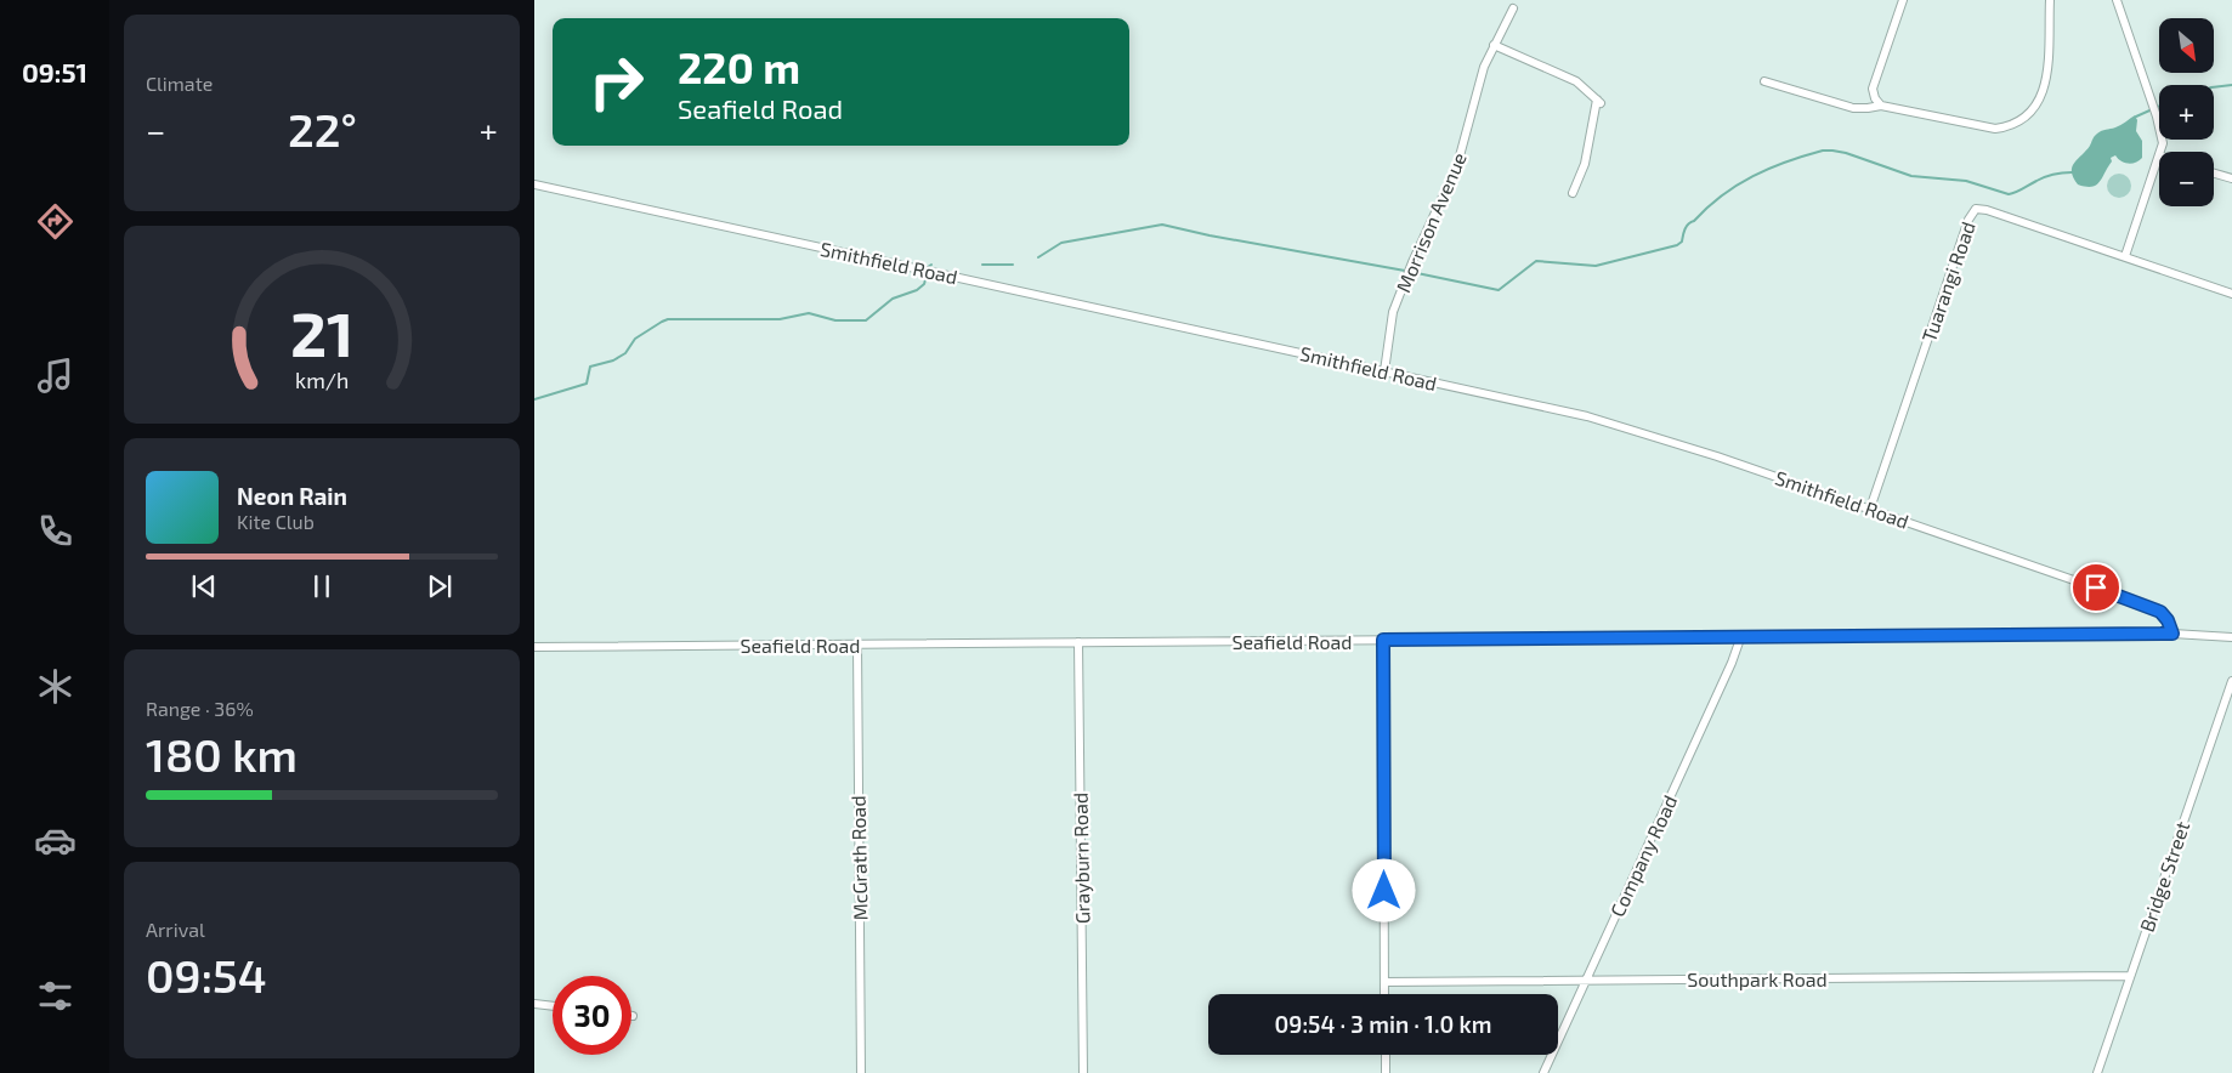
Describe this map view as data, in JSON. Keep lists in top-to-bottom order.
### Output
{
  "streets": {
    "street": [
      "Morrison Avenue",
      "Smithfield Road",
      "Tuarangi Road",
      "Seafield Road",
      "Company Road",
      "McGrath Road",
      "Grayburn Road",
      "Bridge Street",
      "Southpark Road"
    ]
  },
  "crossings": [
    ["Morrison Avenue", "Smithfield Road"],
    ["Smithfield Road", "Tuarangi Road"],
    ["Smithfield Road", "Seafield Road"],
    ["Seafield Road", "Company Road"],
    ["Seafield Road", "McGrath Road"],
    ["Seafield Road", "Grayburn Road"],
    ["Company Road", "Southpark Road"],
    ["Bridge Street", "Southpark Road"]
  ],
  "north": "bottom right",
  "page": {
    "tabs": "09:51",
    "tile": [
      "Climate",
      ["Range · 36%", "180 km"],
      ["Arrival", "09:54"]
    ],
    "map_buttons": ["+", "−"],
    "turn": ["220 m", "Seafield Road"],
    "heat": ["−", "22°", "+"],
    "song": ["Neon Rain", "Kite Club"],
    "limit": "30",
    "trip": "09:54 · 3 min · 1.0 km",
    "gauge": ["21", "km/h"]
  }
}
